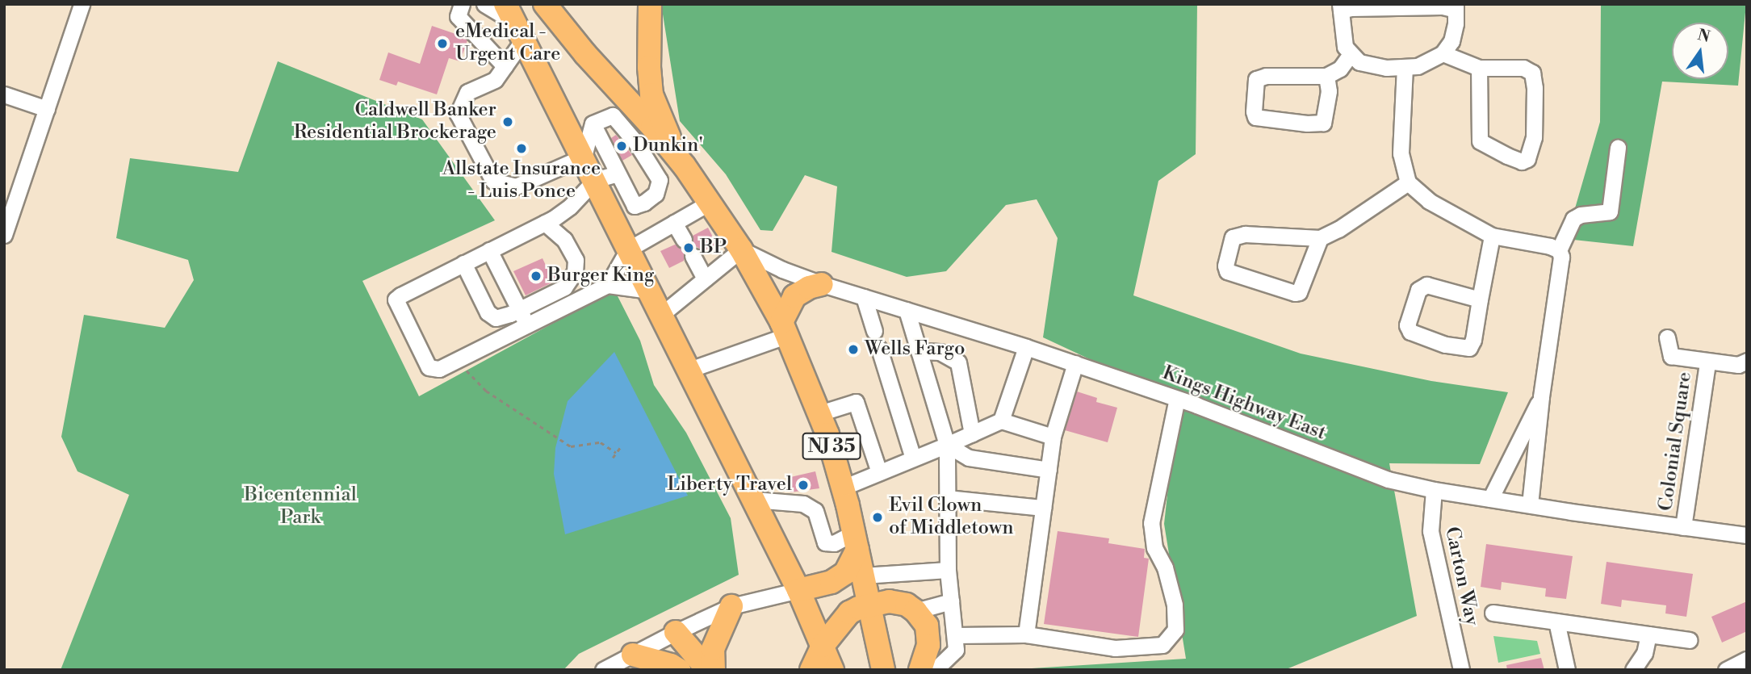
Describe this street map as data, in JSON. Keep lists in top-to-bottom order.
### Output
{
  "streets": {
    "highway": ["NJ 35"],
    "street": ["Kings Highway East", "Colonial Square", "Carton Way"]
  },
  "crossings": [
    ["Kings Highway East", "Colonial Square"],
    ["Kings Highway East", "NJ 35"],
    ["Kings Highway East", "Carton Way"]
  ],
  "parks": ["Bicentennial Park"],
  "places": [
    "eMedical - Urgent Care",
    "Caldwell Banker Residential Brockerage",
    "Dunkin'",
    "Allstate Insurance - Luis Ponce",
    "BP",
    "Burger King",
    "Wells Fargo",
    "Liberty Travel",
    "Evil Clown of Middletown"
  ],
  "north": "top"
}
